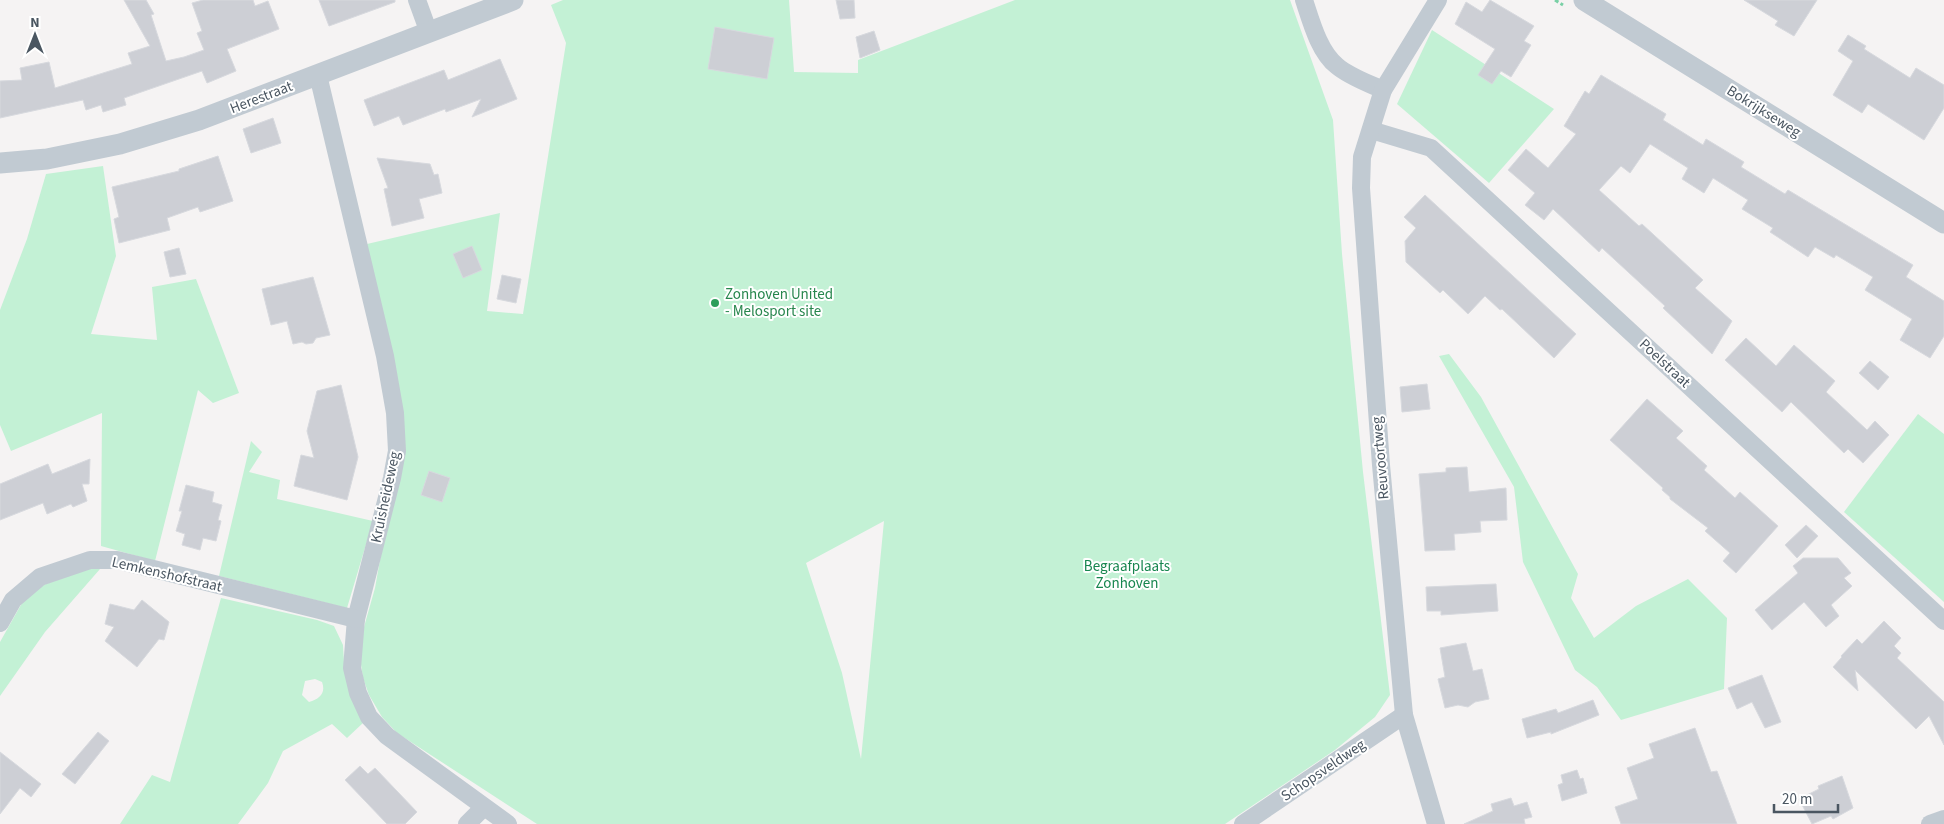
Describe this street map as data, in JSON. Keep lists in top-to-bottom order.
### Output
{
  "streets": {
    "street": [
      "Herestraat",
      "Bokrijkseweg",
      "Poelstraat",
      "Reuvoortweg",
      "Kruisheideweg",
      "Lemkenshofstraat",
      "Schopsveldweg"
    ]
  },
  "crossings": [
    ["Herestraat", "Kruisheideweg"],
    ["Poelstraat", "Reuvoortweg"],
    ["Reuvoortweg", "Schopsveldweg"],
    ["Kruisheideweg", "Lemkenshofstraat"]
  ],
  "parks": ["Begraafplaats Zonhoven"],
  "places": ["Zonhoven United - Melosport site"],
  "scale_bar": "20 m",
  "north": "top"
}
